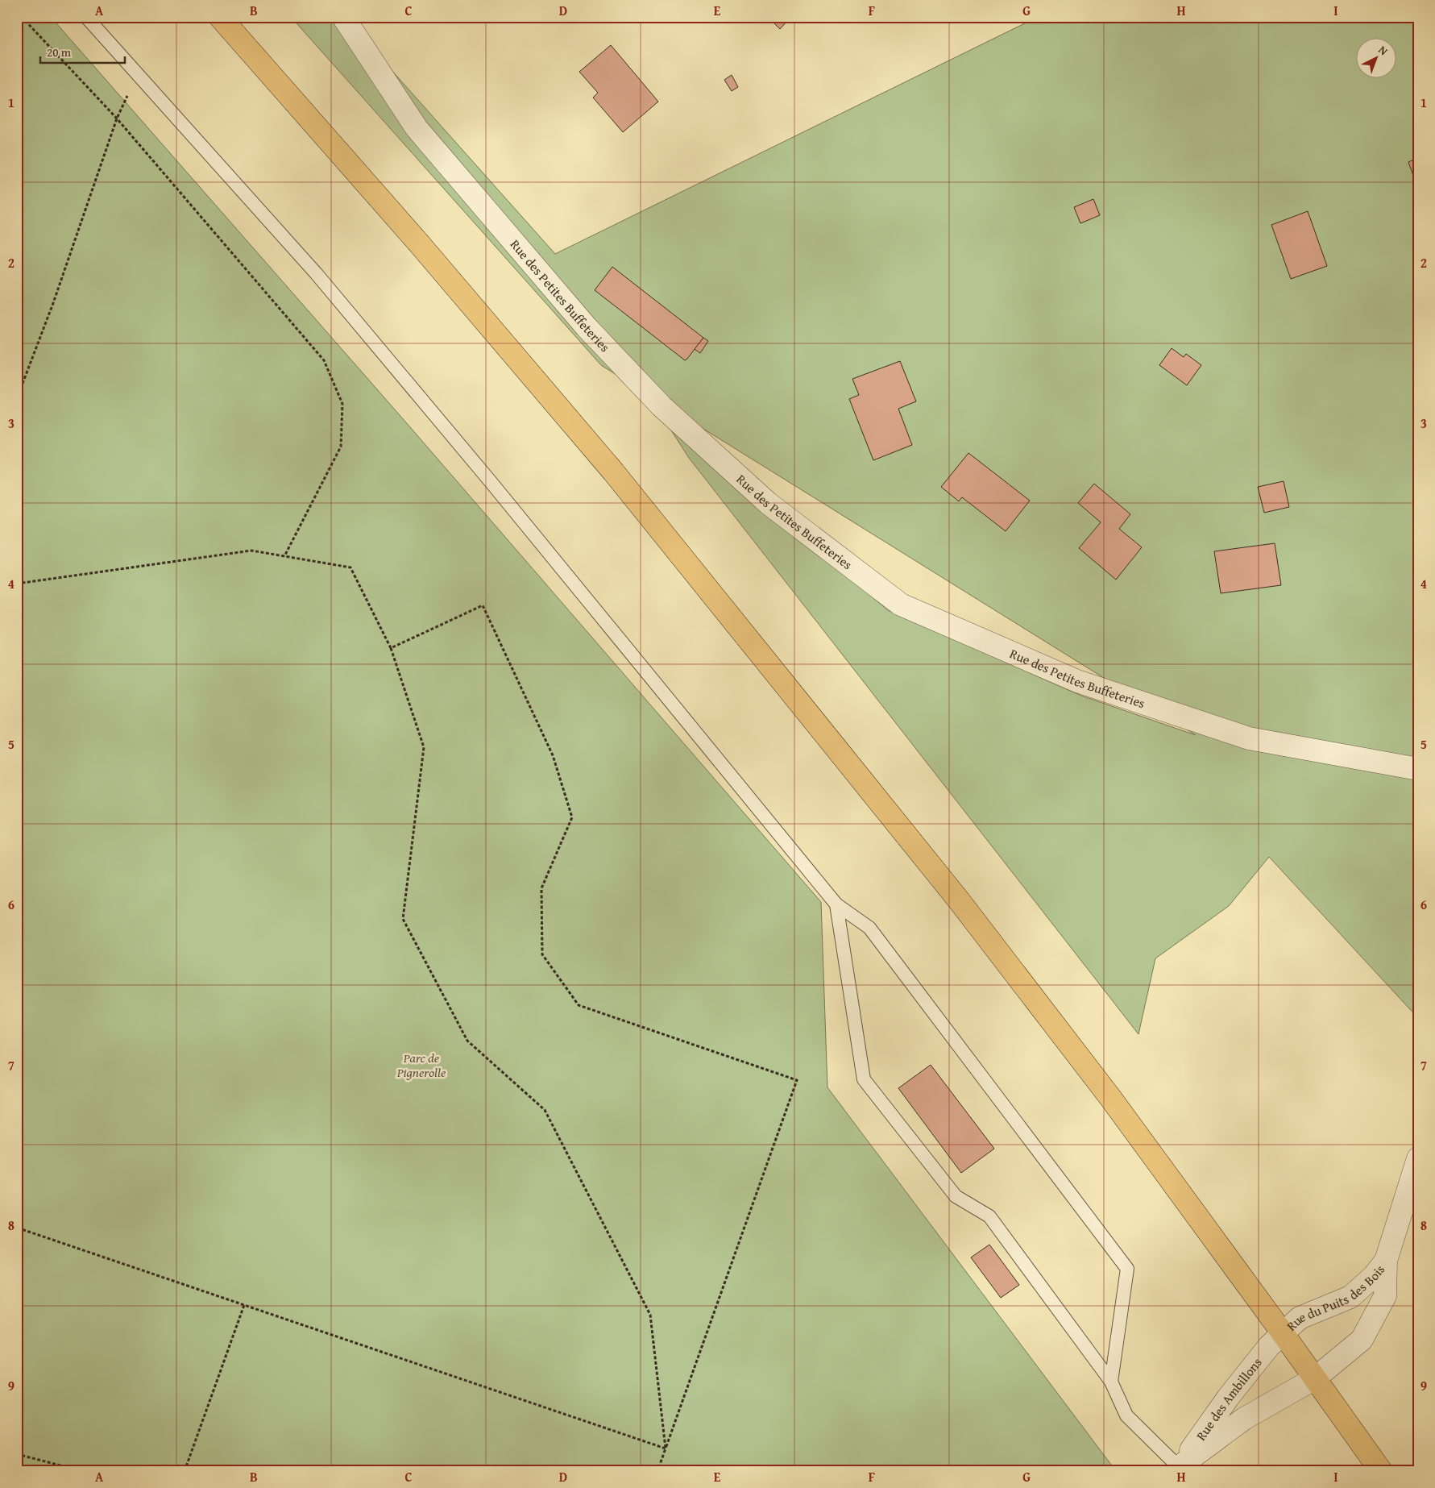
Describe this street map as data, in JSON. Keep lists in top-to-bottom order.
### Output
{
  "streets": {
    "street": ["Rue des Petites Buffeteries", "Rue du Puits des Bois", "Rue des Ambillons"]
  },
  "crossings": [
    ["Rue du Puits des Bois", "Rue des Ambillons"]
  ],
  "parks": ["Parc de Pignerolle"],
  "scale_bar": "20 m",
  "north": "top right",
  "grid": {
    "columns": [
      "A",
      "B",
      "C",
      "D",
      "E",
      "F",
      "G",
      "H",
      "I"
    ],
    "rows": [
      "1",
      "2",
      "3",
      "4",
      "5",
      "6",
      "7",
      "8",
      "9"
    ]
  }
}
